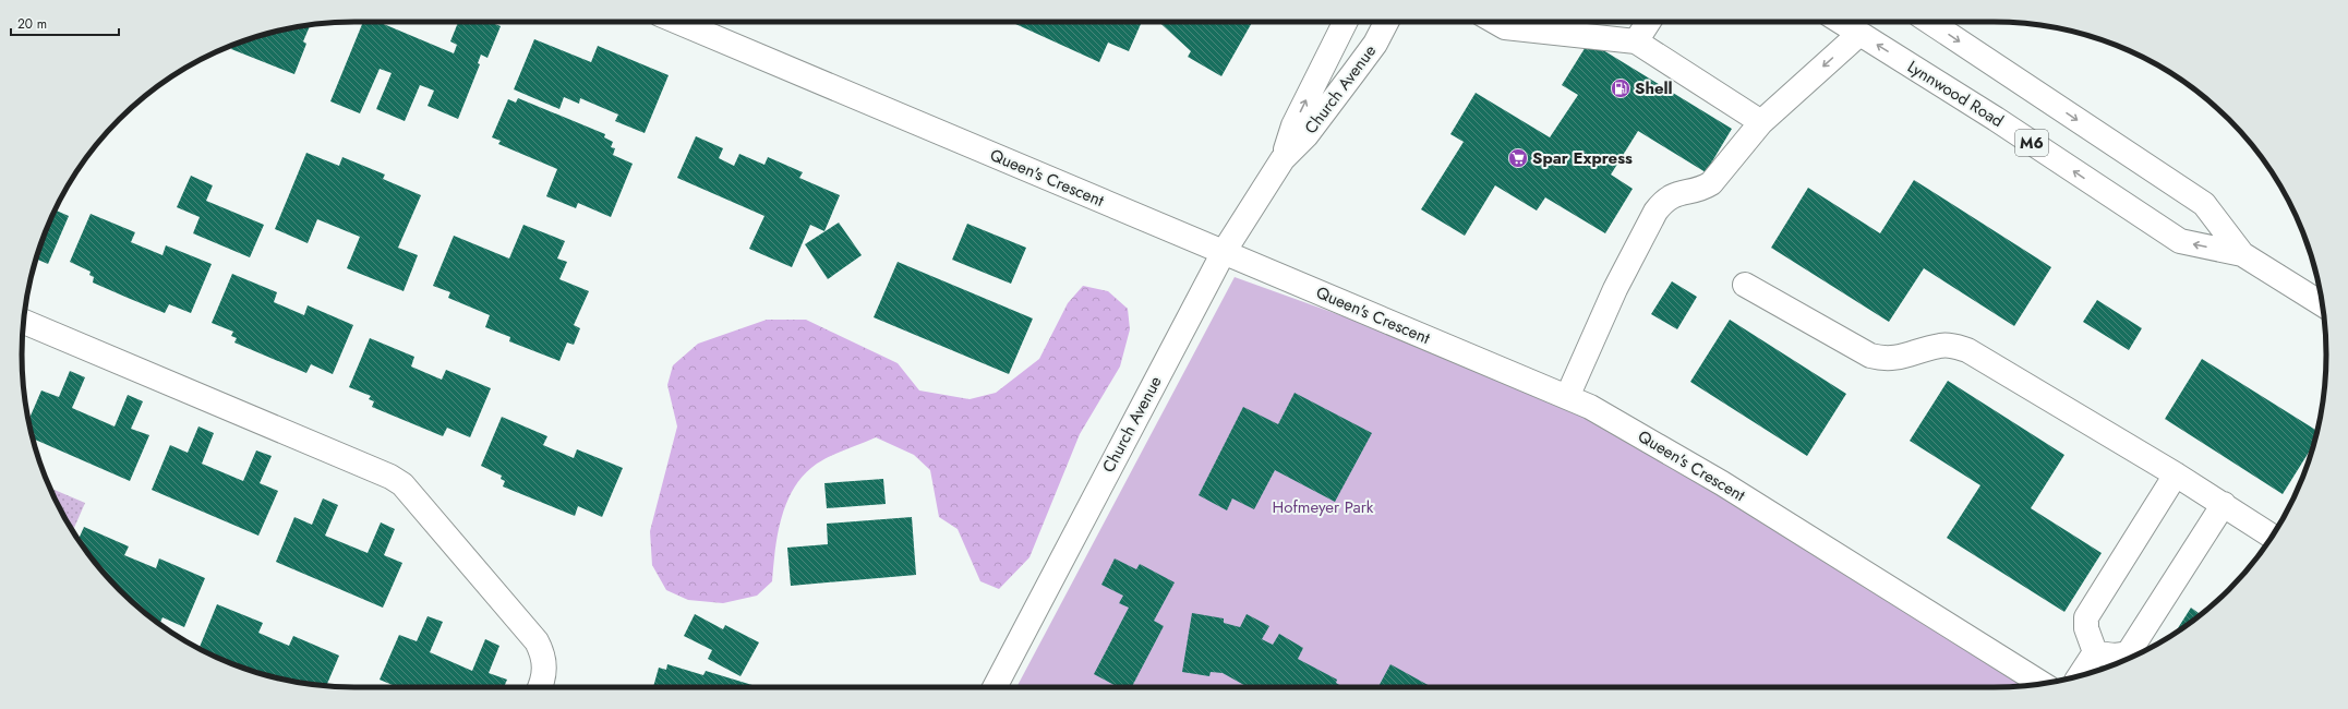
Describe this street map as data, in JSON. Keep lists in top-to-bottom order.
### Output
{
  "streets": {
    "street": [
      "Church Avenue",
      "Lynnwood Road",
      "M6",
      "Queen's Crescent"
    ]
  },
  "crossings": [
    ["Church Avenue", "Queen's Crescent"]
  ],
  "parks": ["Hofmeyer Park"],
  "places": {
    "fuel station": ["Shell"],
    "supermarket": ["Spar Express"]
  },
  "scale_bar": "20 m"
}
